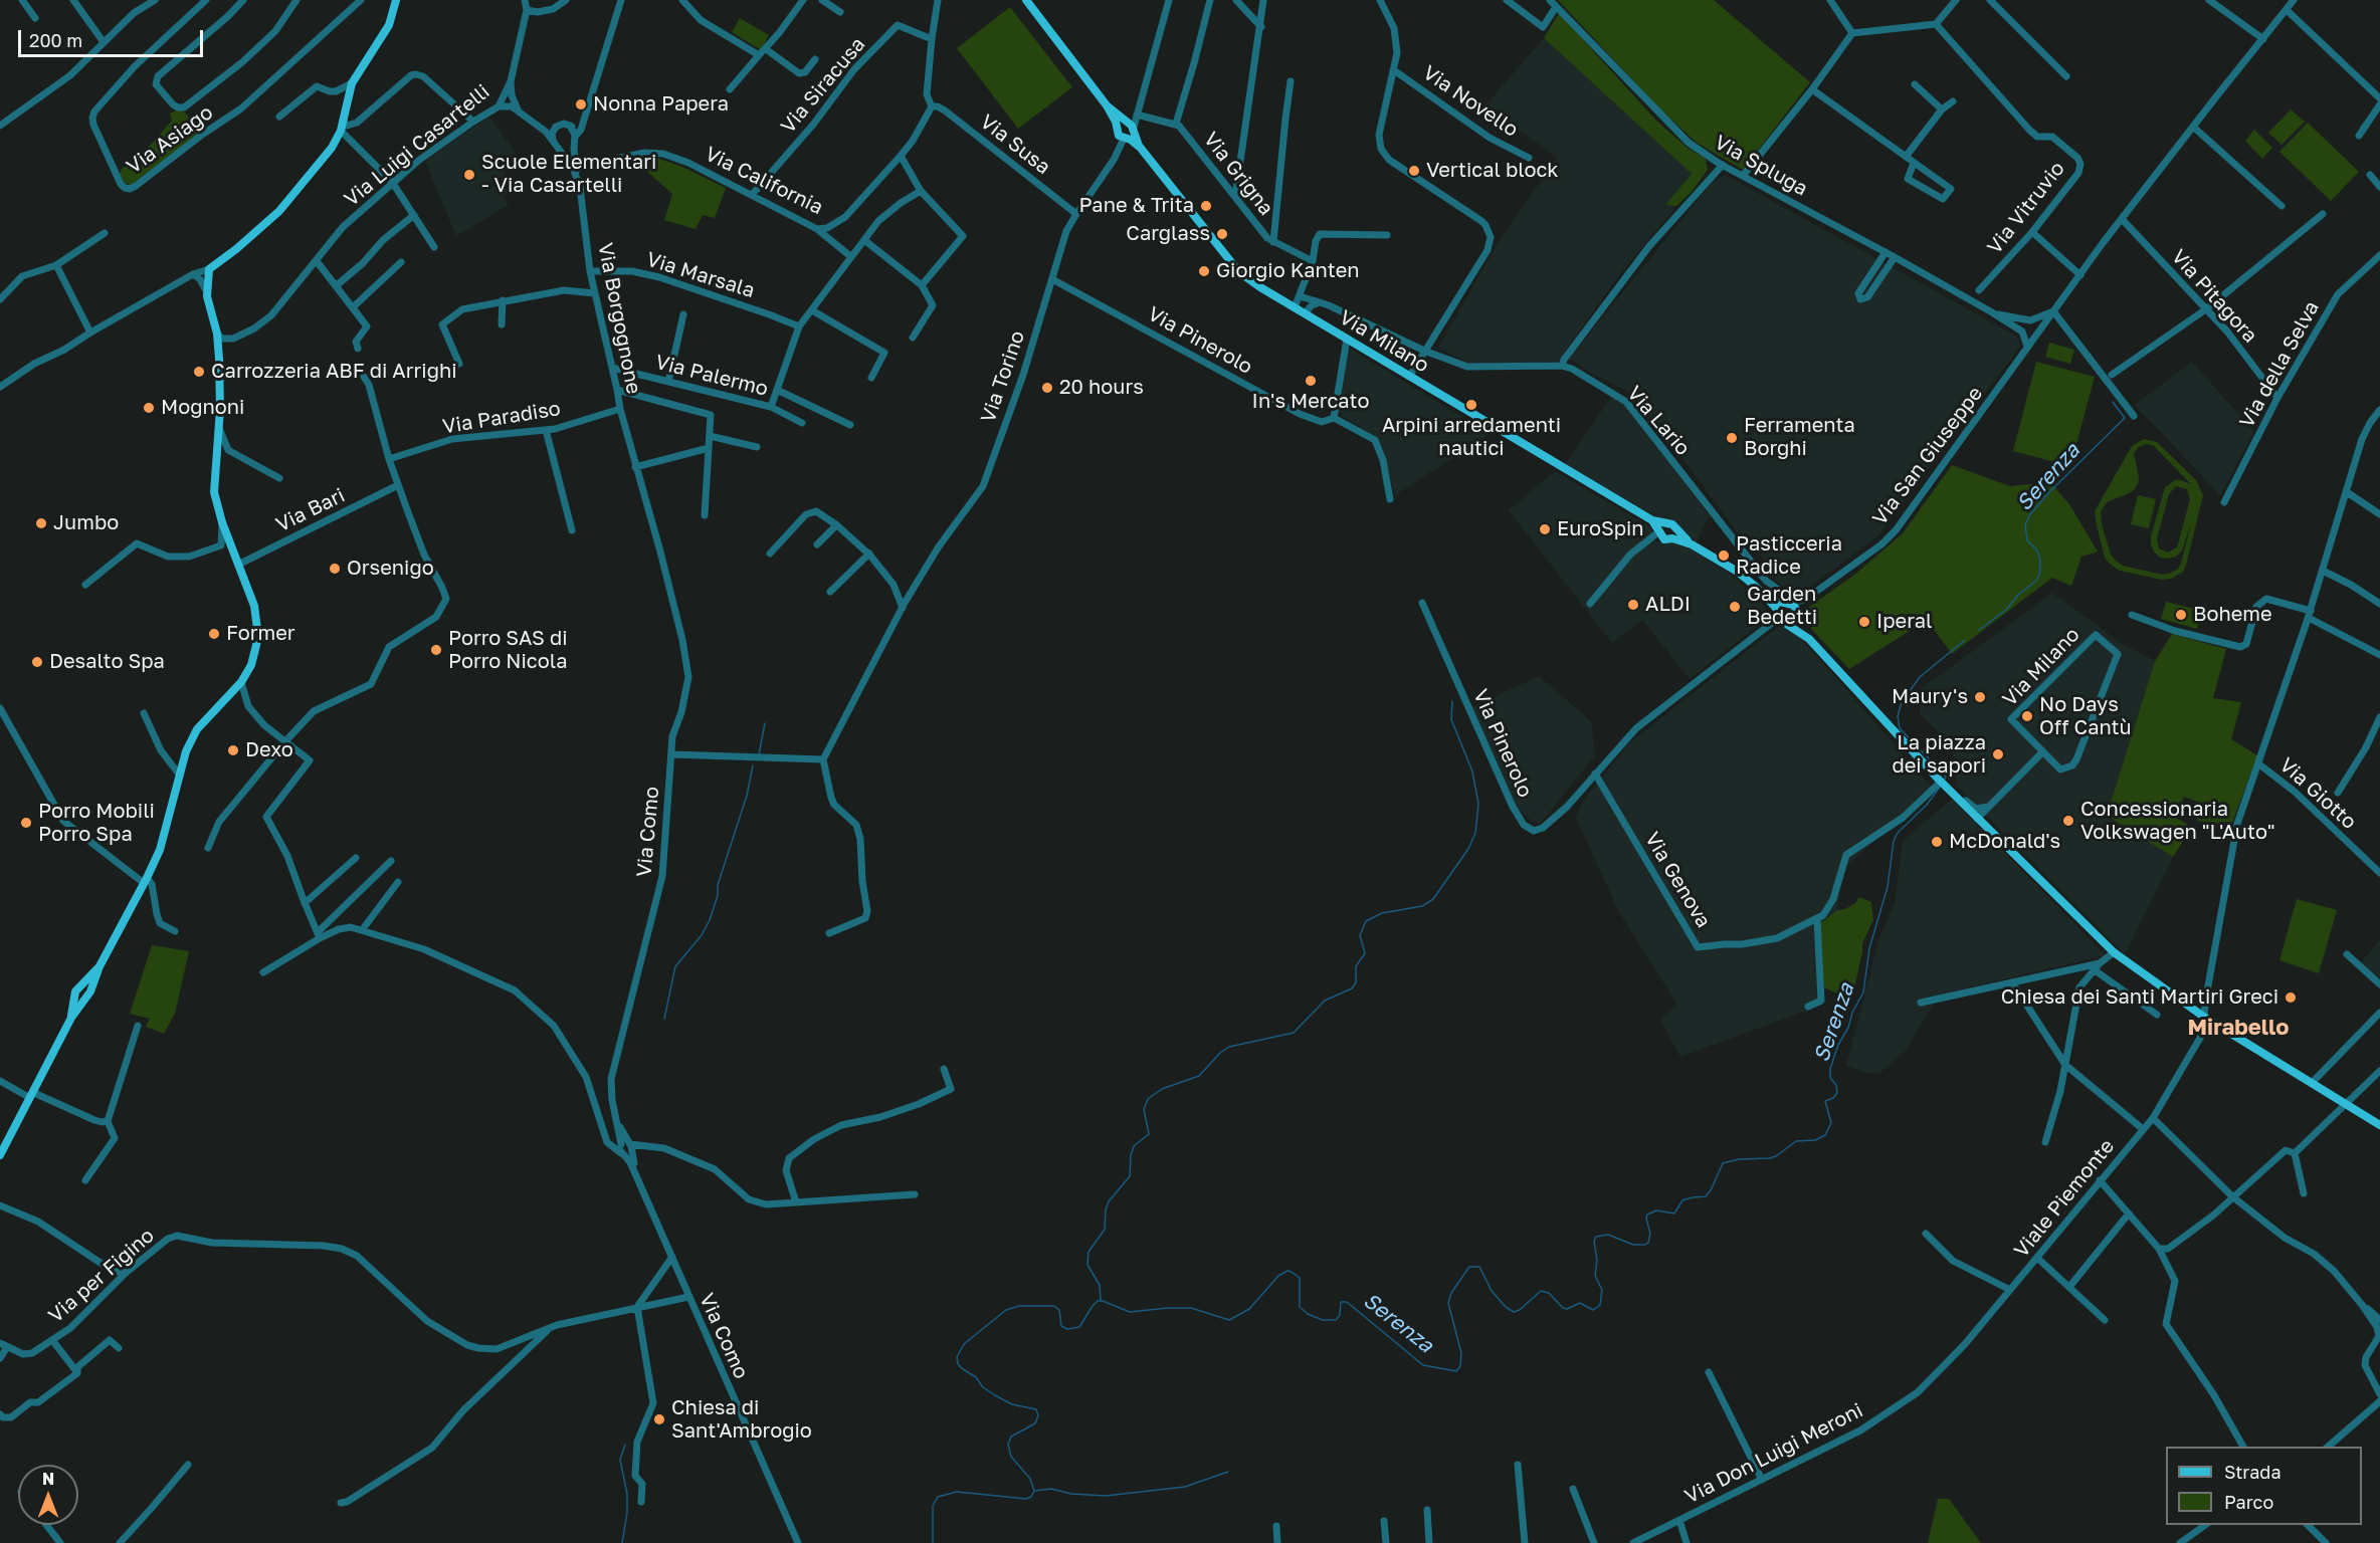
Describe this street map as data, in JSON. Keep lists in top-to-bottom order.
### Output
{
  "streets": {
    "main road": ["Via Milano"],
    "street": [
      "Via Siracusa",
      "Via Novello",
      "Via Asiago",
      "Via Susa",
      "Via Luigi Casartelli",
      "Via Spluga",
      "Via Grigna",
      "Via California",
      "Via Vitruvio",
      "Via Marsala",
      "Via Pitagora",
      "Via Borgognone",
      "Via Pinerolo",
      "Via della Selva",
      "Via Palermo",
      "Via Torino",
      "Via Paradiso",
      "Via Lario",
      "Via San Giuseppe",
      "Via Bari",
      "Via Giotto",
      "Via Como",
      "Via Genova",
      "Viale Piemonte",
      "Via per Figino",
      "Via Don Luigi Meroni"
    ]
  },
  "crossings": [
    ["Via Siracusa", "Via California"],
    ["Via Susa", "Via California"],
    ["Via Susa", "Via Torino"],
    ["Via Spluga", "Via San Giuseppe"],
    ["Via Grigna", "Via Torino"],
    ["Via California", "Via Borgognone"],
    ["Via Marsala", "Via Borgognone"],
    ["Via Pitagora", "Via della Selva"],
    ["Via Pitagora", "Via San Giuseppe"],
    ["Via Borgognone", "Via Palermo"],
    ["Via Borgognone", "Via Paradiso"],
    ["Via Borgognone", "Via Como"],
    ["Via Pinerolo", "Via Torino"],
    ["Via Pinerolo", "Via Genova"],
    ["Via Milano", "Via Torino"],
    ["Via Lario", "Via San Giuseppe"],
    ["Via Giotto", "Viale Piemonte"],
    ["Viale Piemonte", "Via Don Luigi Meroni"]
  ],
  "districts": ["Mirabello"],
  "water": ["Serenza"],
  "places": [
    "Nonna Papera",
    "Vertical block",
    "Scuole Elementari - Via Casartelli",
    "Pane & Trita",
    "Carglass",
    "Giorgio Kanten",
    "Carrozzeria ABF di Arrighi",
    "In's Mercato",
    "20 hours",
    "Arpini arredamenti nautici",
    "Mognoni",
    "Ferramenta Borghi",
    "Jumbo",
    "EuroSpin",
    "Pasticceria Radice",
    "Orsenigo",
    "ALDI",
    "Garden Bedetti",
    "Boheme",
    "Iperal",
    "Former",
    "Porro SAS di Porro Nicola",
    "Desalto Spa",
    "Maury's",
    "No Days Off Cantù",
    "Dexo",
    "La piazza dei sapori",
    "Concessionaria Volkswagen \"L'Auto\"",
    "Porro Mobili Porro Spa",
    "McDonald's",
    "Chiesa dei Santi Martiri Greci",
    "Chiesa di Sant'Ambrogio"
  ],
  "legend": ["Strada", "Parco"],
  "scale_bar": "200 m",
  "north": "top"
}
